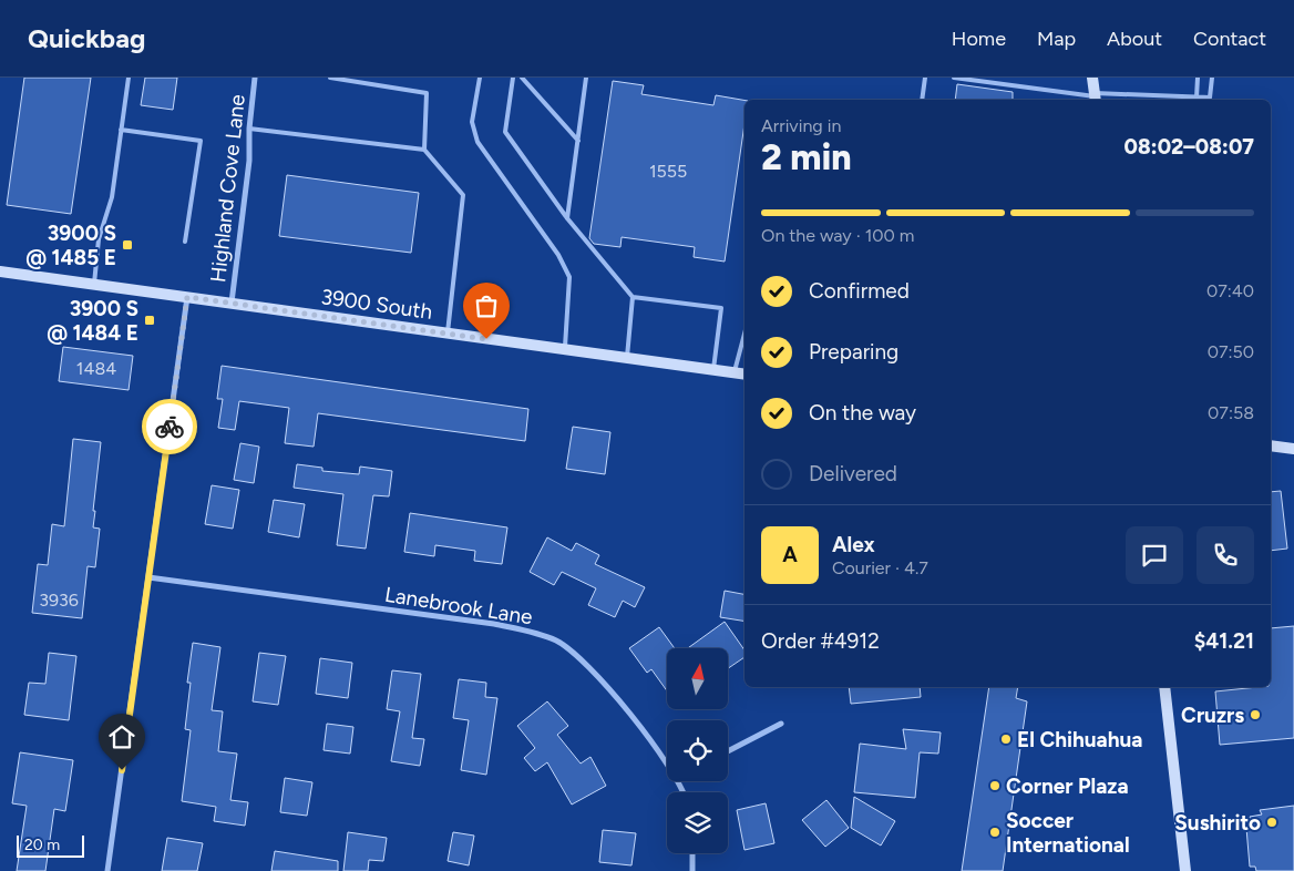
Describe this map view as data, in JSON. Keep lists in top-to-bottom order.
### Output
{
  "streets": {
    "main road": ["3900 South"],
    "street": ["Highland Cove Lane", "Lanebrook Lane"]
  },
  "crossings": [
    ["Highland Cove Lane", "3900 South"]
  ],
  "places": {
    "transit": ["3900 S @ 1485 E", "3900 S @ 1484 E"],
    "other": [
      "Cruzrs",
      "El Chihuahua",
      "Corner Plaza",
      "Sushirito",
      "Soccer International"
    ]
  },
  "house_numbers": ["1555", "1484", "3936"],
  "scale_bar": "20 m",
  "north": "top",
  "page": {
    "header": "Quickbag",
    "nav": [
      "Home",
      "Map",
      "About",
      "Contact"
    ],
    "heading": ["2 min", "Arriving in", "08:02–08:07"],
    "panel": [
      "Alex",
      "Courier · 4.7",
      "Order #4912",
      "$41.21"
    ],
    "bar": "On the way · 100 m",
    "list": [
      ["Confirmed", "07:40"],
      ["Preparing", "07:50"],
      ["On the way", "07:58"],
      "Delivered"
    ],
    "round": "A",
    "scale": "20 m"
  }
}
